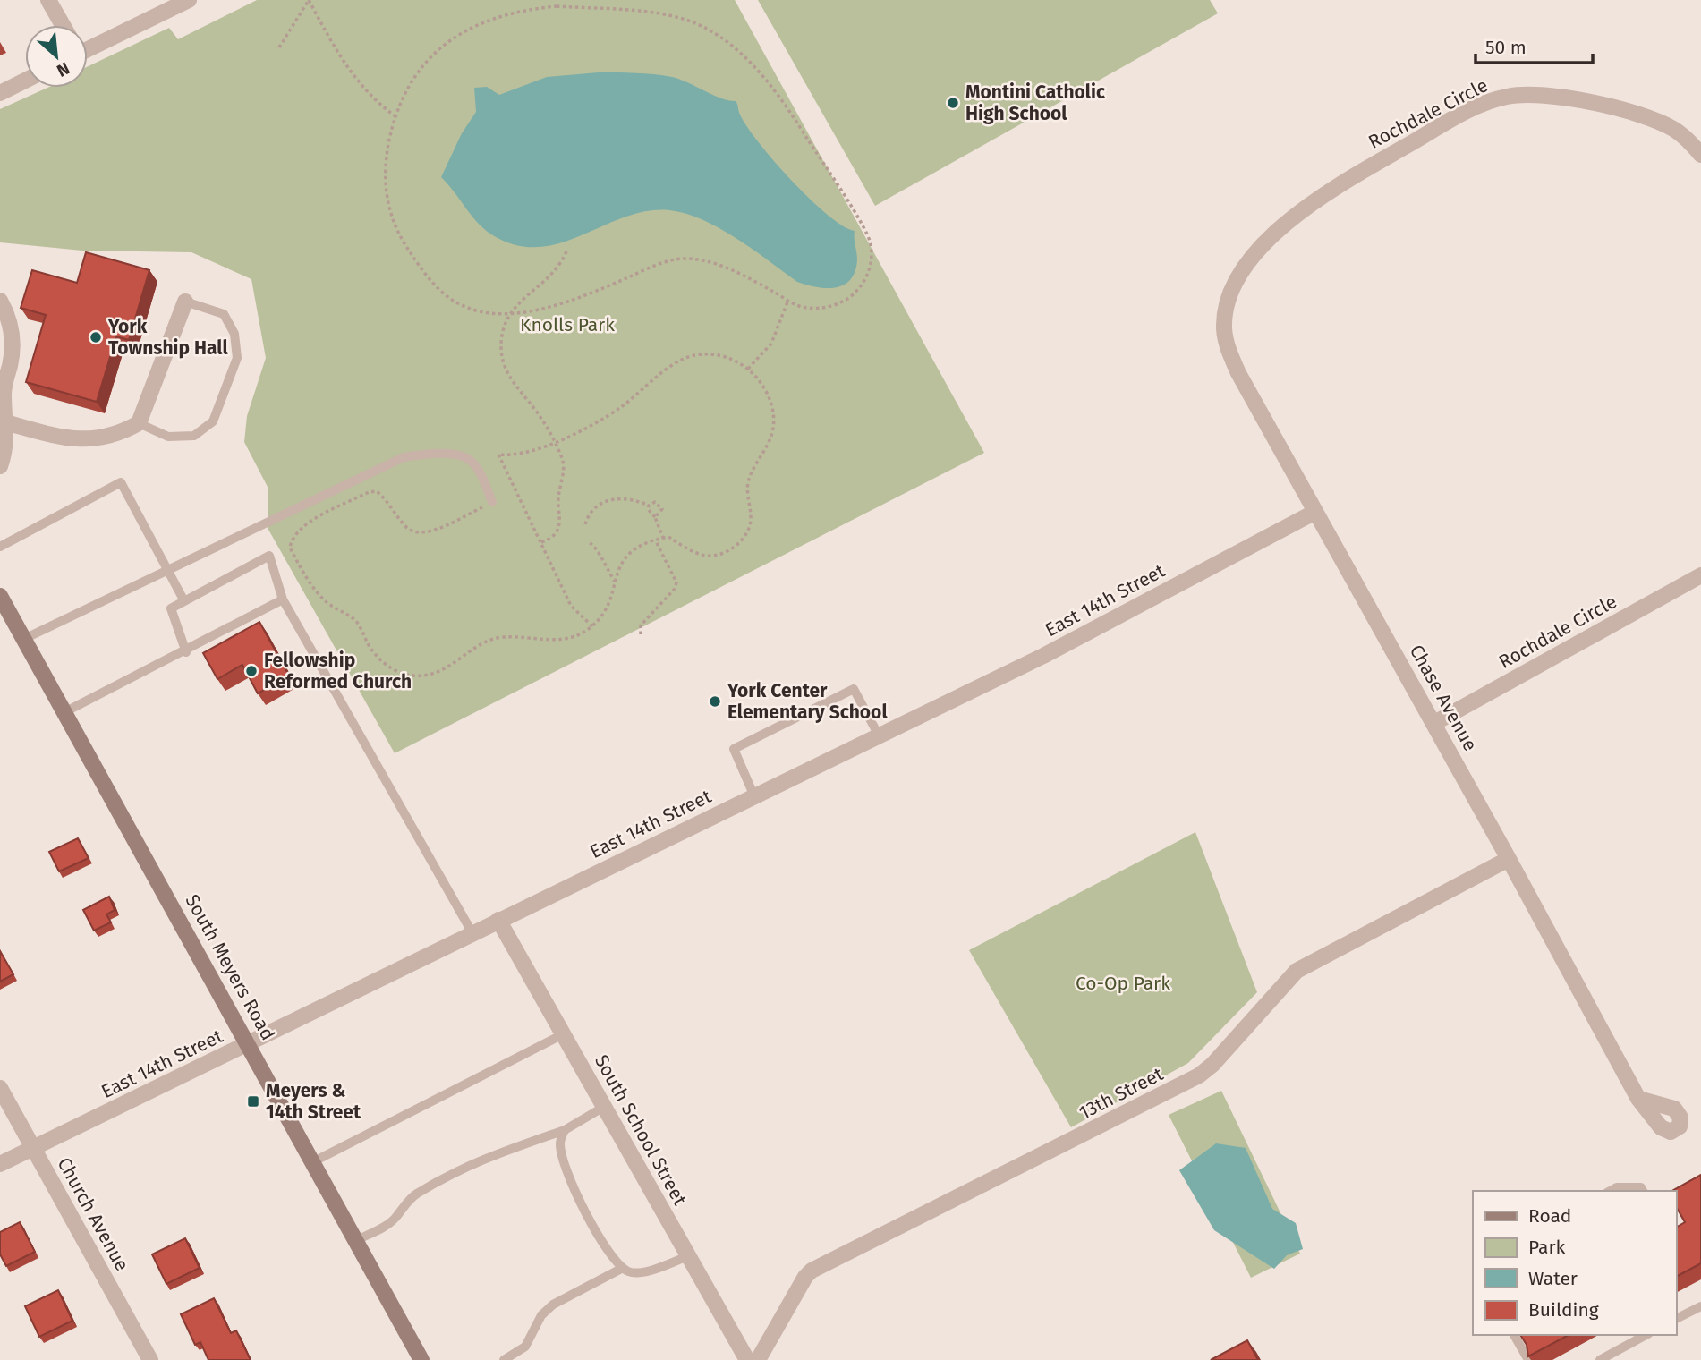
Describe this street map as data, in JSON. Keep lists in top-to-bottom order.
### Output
{
  "streets": {
    "street": [
      "Rochdale Circle",
      "East 14th Street",
      "Chase Avenue",
      "South Meyers Road",
      "13th Street",
      "South School Street",
      "Church Avenue"
    ]
  },
  "crossings": [
    ["Rochdale Circle", "Chase Avenue"],
    ["East 14th Street", "Chase Avenue"],
    ["East 14th Street", "South Meyers Road"],
    ["East 14th Street", "South School Street"],
    ["East 14th Street", "Church Avenue"],
    ["Chase Avenue", "13th Street"]
  ],
  "parks": ["Knolls Park", "Co-Op Park"],
  "places": {
    "other": [
      "Montini Catholic High School",
      "York Township Hall",
      "Fellowship Reformed Church",
      "York Center Elementary School"
    ],
    "transit": ["Meyers & 14th Street"]
  },
  "legend": [
    "Road",
    "Park",
    "Water",
    "Building"
  ],
  "scale_bar": "50 m",
  "north": "bottom right"
}
